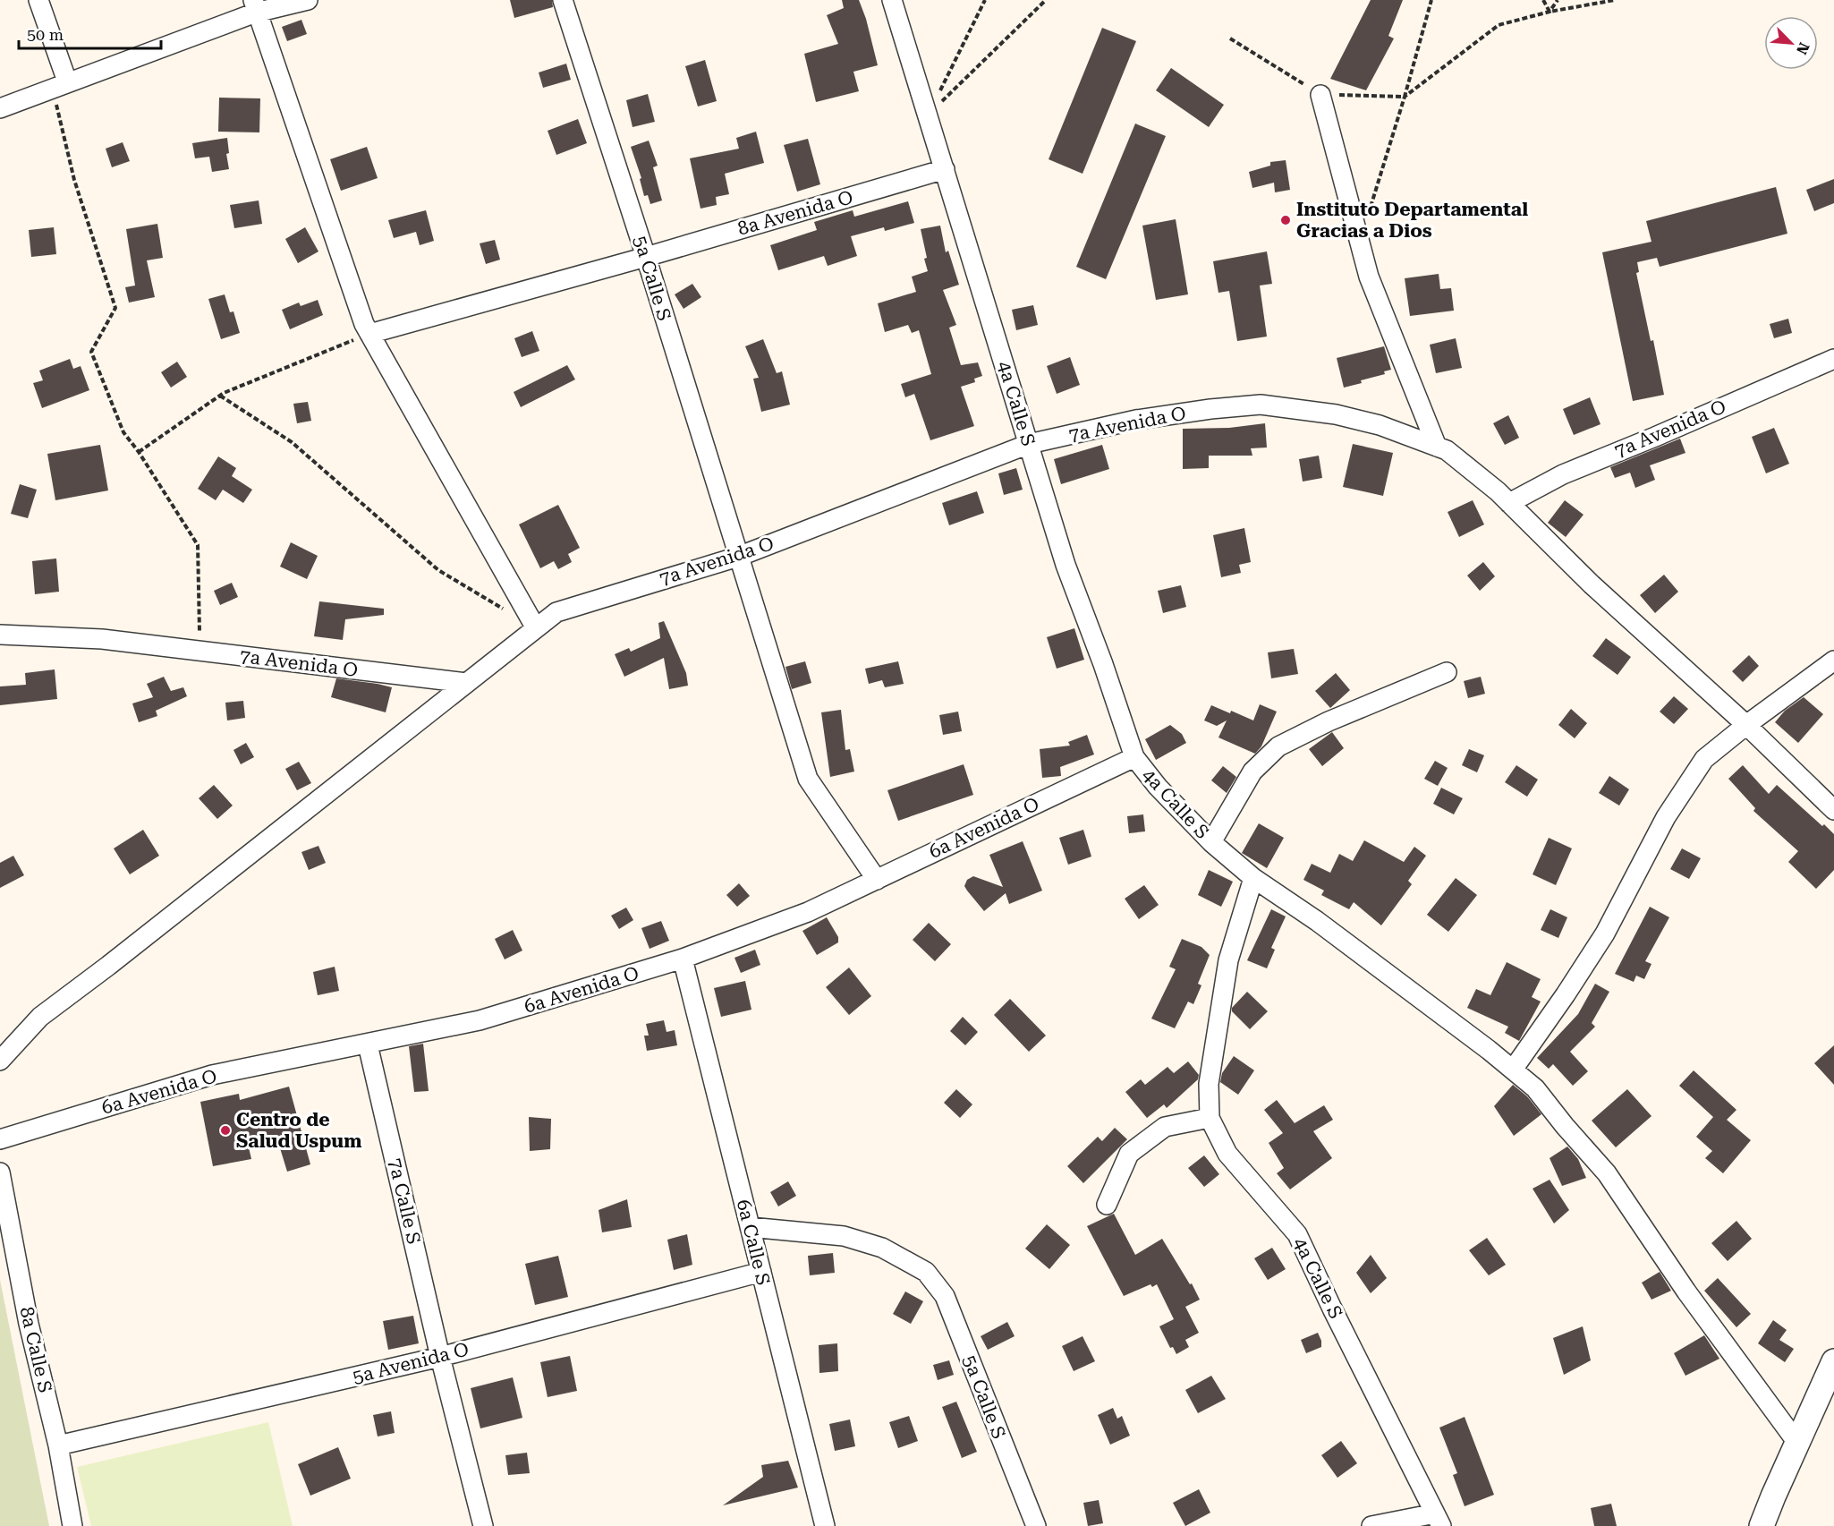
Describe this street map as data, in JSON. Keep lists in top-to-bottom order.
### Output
{
  "streets": {
    "street": [
      "8a Avenida O",
      "5a Calle S",
      "4a Calle S",
      "7a Avenida O",
      "6a Avenida O",
      "7a Calle S",
      "6a Calle S",
      "8a Calle S",
      "5a Avenida O"
    ]
  },
  "crossings": [
    ["8a Avenida O", "5a Calle S"],
    ["8a Avenida O", "4a Calle S"],
    ["5a Calle S", "7a Avenida O"],
    ["5a Calle S", "6a Avenida O"],
    ["5a Calle S", "6a Calle S"],
    ["4a Calle S", "7a Avenida O"],
    ["4a Calle S", "6a Avenida O"],
    ["6a Avenida O", "7a Calle S"],
    ["6a Avenida O", "6a Calle S"],
    ["7a Calle S", "5a Avenida O"],
    ["6a Calle S", "5a Avenida O"],
    ["8a Calle S", "5a Avenida O"]
  ],
  "places": ["Instituto Departamental Gracias a Dios", "Centro de Salud Uspum"],
  "scale_bar": "50 m",
  "north": "bottom right"
}
